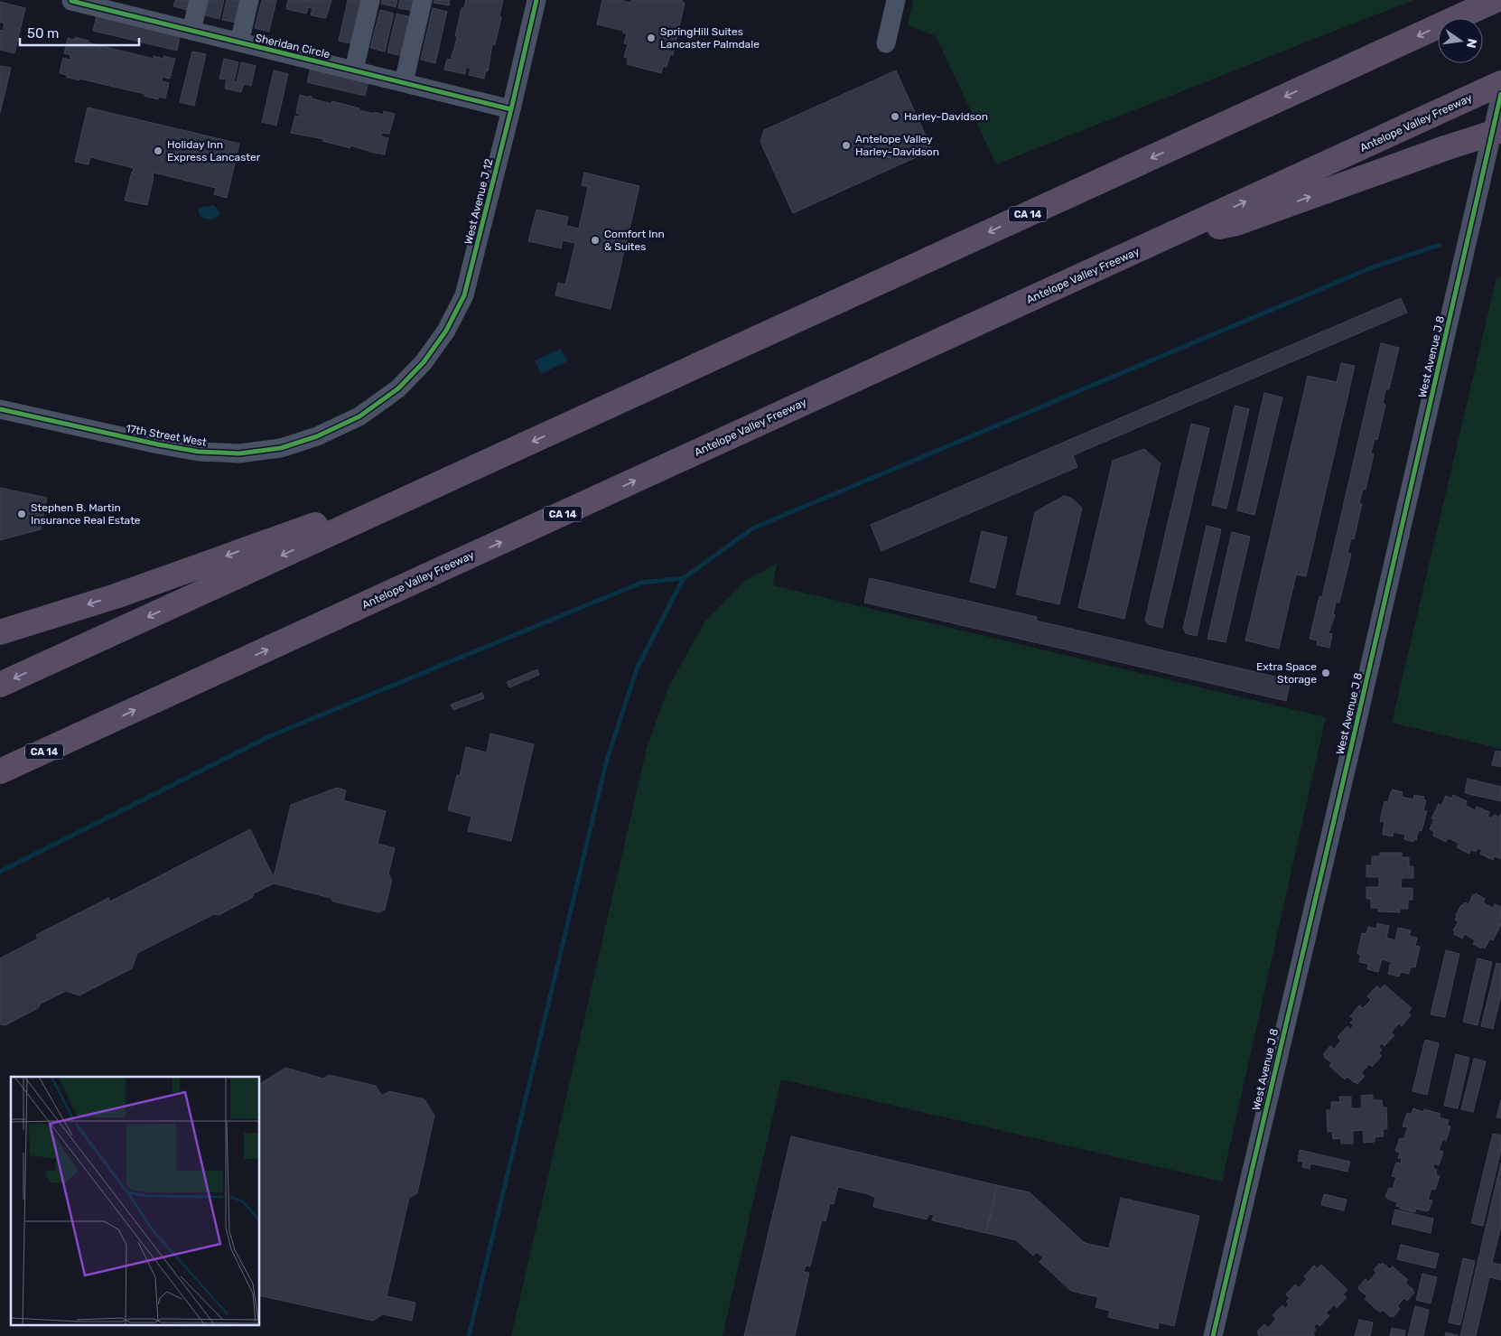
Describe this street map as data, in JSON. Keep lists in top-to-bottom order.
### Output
{
  "streets": {
    "highway": ["Antelope Valley Freeway", "CA 14"],
    "street": [
      "Sheridan Circle",
      "West Avenue J 12",
      "West Avenue J 8",
      "17th Street West"
    ]
  },
  "crossings": [
    ["Sheridan Circle", "West Avenue J 12"],
    ["West Avenue J 12", "17th Street West"]
  ],
  "places": [
    "SpringHill Suites Lancaster Palmdale",
    "Harley-Davidson",
    "Antelope Valley Harley-Davidson",
    "Holiday Inn Express Lancaster",
    "Comfort Inn & Suites",
    "Stephen B. Martin Insurance Real Estate",
    "Extra Space Storage"
  ],
  "scale_bar": "50 m",
  "north": "right"
}
